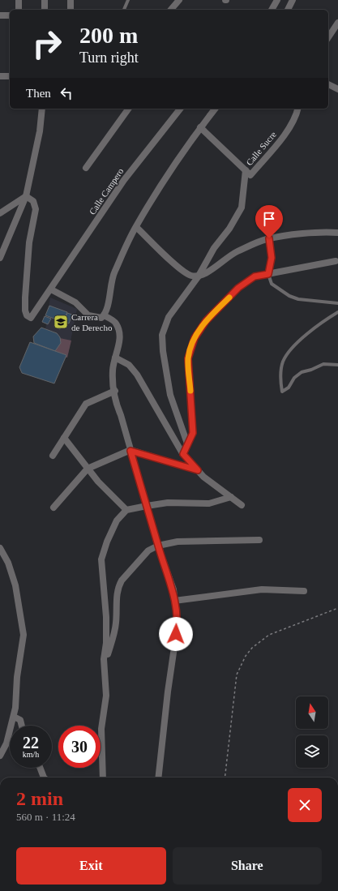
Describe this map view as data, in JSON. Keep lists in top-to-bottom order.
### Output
{
  "streets": {
    "street": ["Calle Sucre", "Calle Campero"]
  },
  "places": {
    "school or university": ["Carrera de Derecho"]
  },
  "north": "top",
  "page": {
    "turn": ["200 m", "Turn right"],
    "then": "Then",
    "speed": "22 km/h",
    "limit": "30",
    "heading": ["2 min", "560 m · 11:24"],
    "buttons": ["Exit", "Share"]
  }
}
